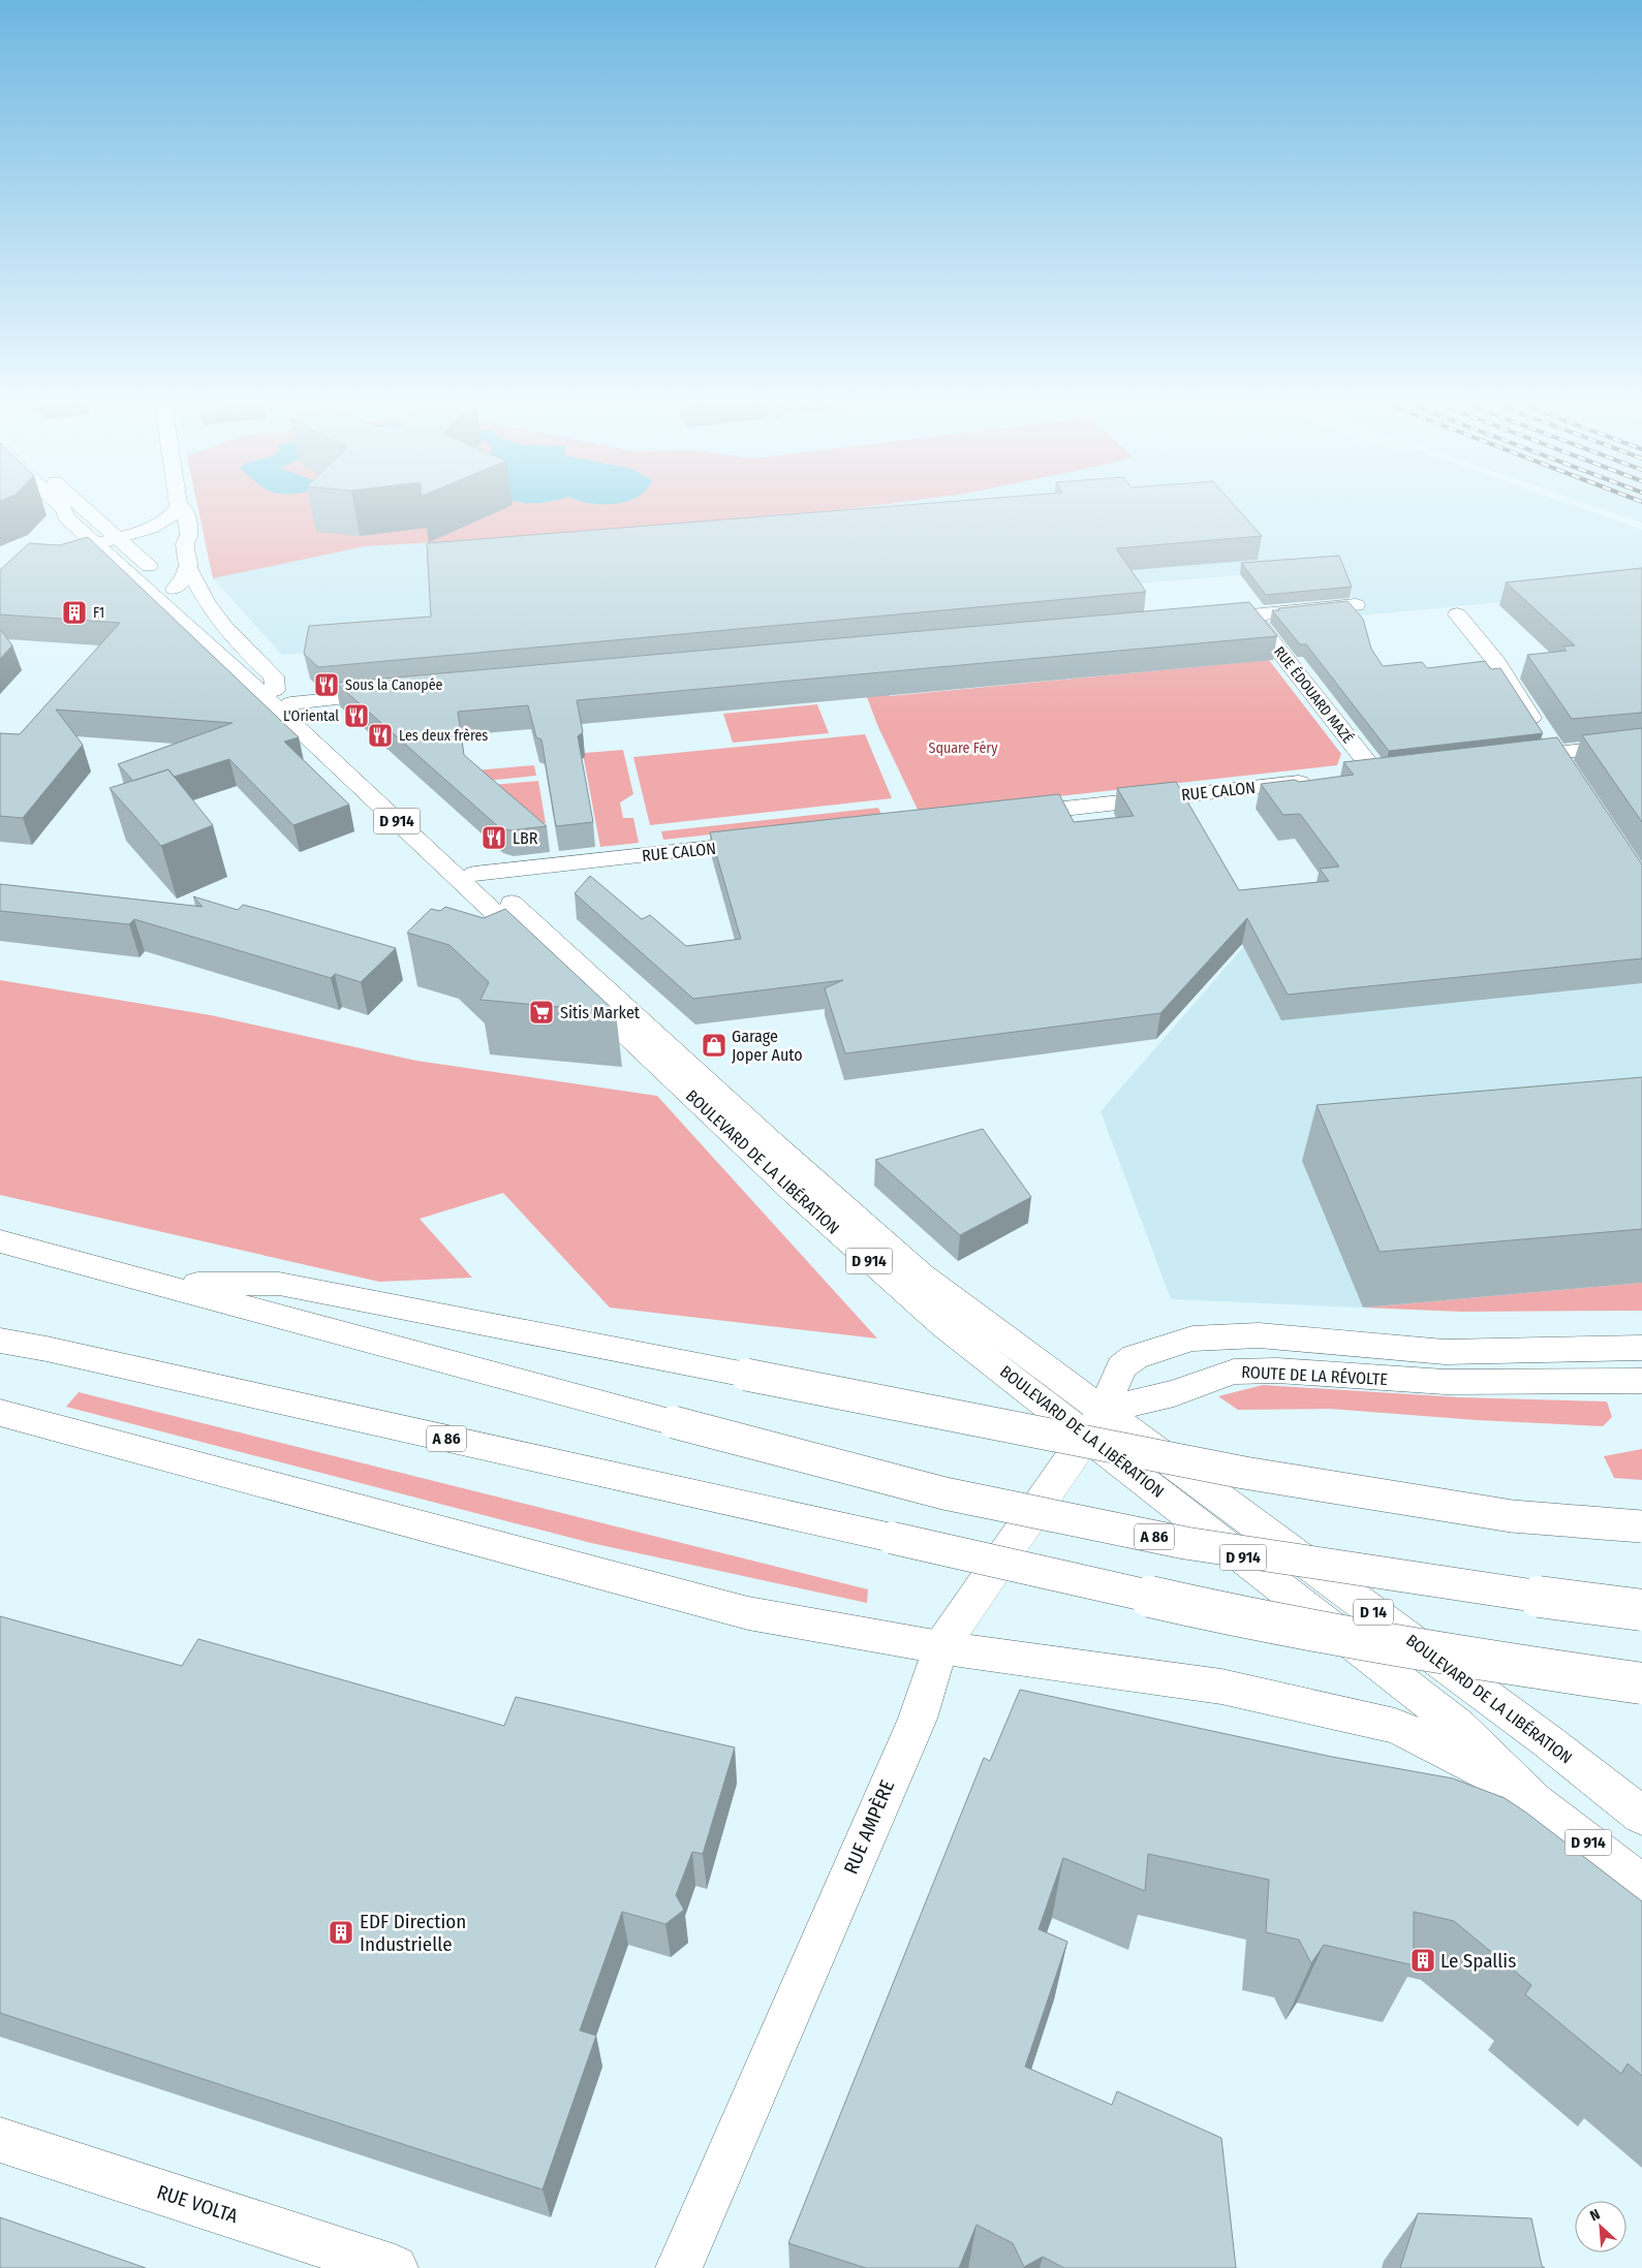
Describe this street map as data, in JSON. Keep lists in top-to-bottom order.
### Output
{
  "streets": {
    "main road": [
      "RUE ÉDOUARD MAZÉ",
      "RUE CALON",
      "D 914",
      "BOULEVARD DE LA LIBÉRATION",
      "ROUTE DE LA RÉVOLTE",
      "A 86",
      "D 14",
      "RUE AMPÈRE",
      "RUE VOLTA"
    ]
  },
  "crossings": [
    ["RUE CALON", "BOULEVARD DE LA LIBÉRATION"],
    ["BOULEVARD DE LA LIBÉRATION", "ROUTE DE LA RÉVOLTE"],
    ["BOULEVARD DE LA LIBÉRATION", "RUE AMPÈRE"],
    ["ROUTE DE LA RÉVOLTE", "RUE AMPÈRE"]
  ],
  "parks": ["Square Féry"],
  "places": {
    "building": ["F1", "EDF Direction Industrielle", "Le Spallis"],
    "restaurant": [
      "Sous la Canopée",
      "L'Oriental",
      "Les deux frères",
      "LBR"
    ],
    "supermarket": ["Sitis Market"],
    "shop": ["Garage Joper Auto"]
  },
  "north": "top left"
}
